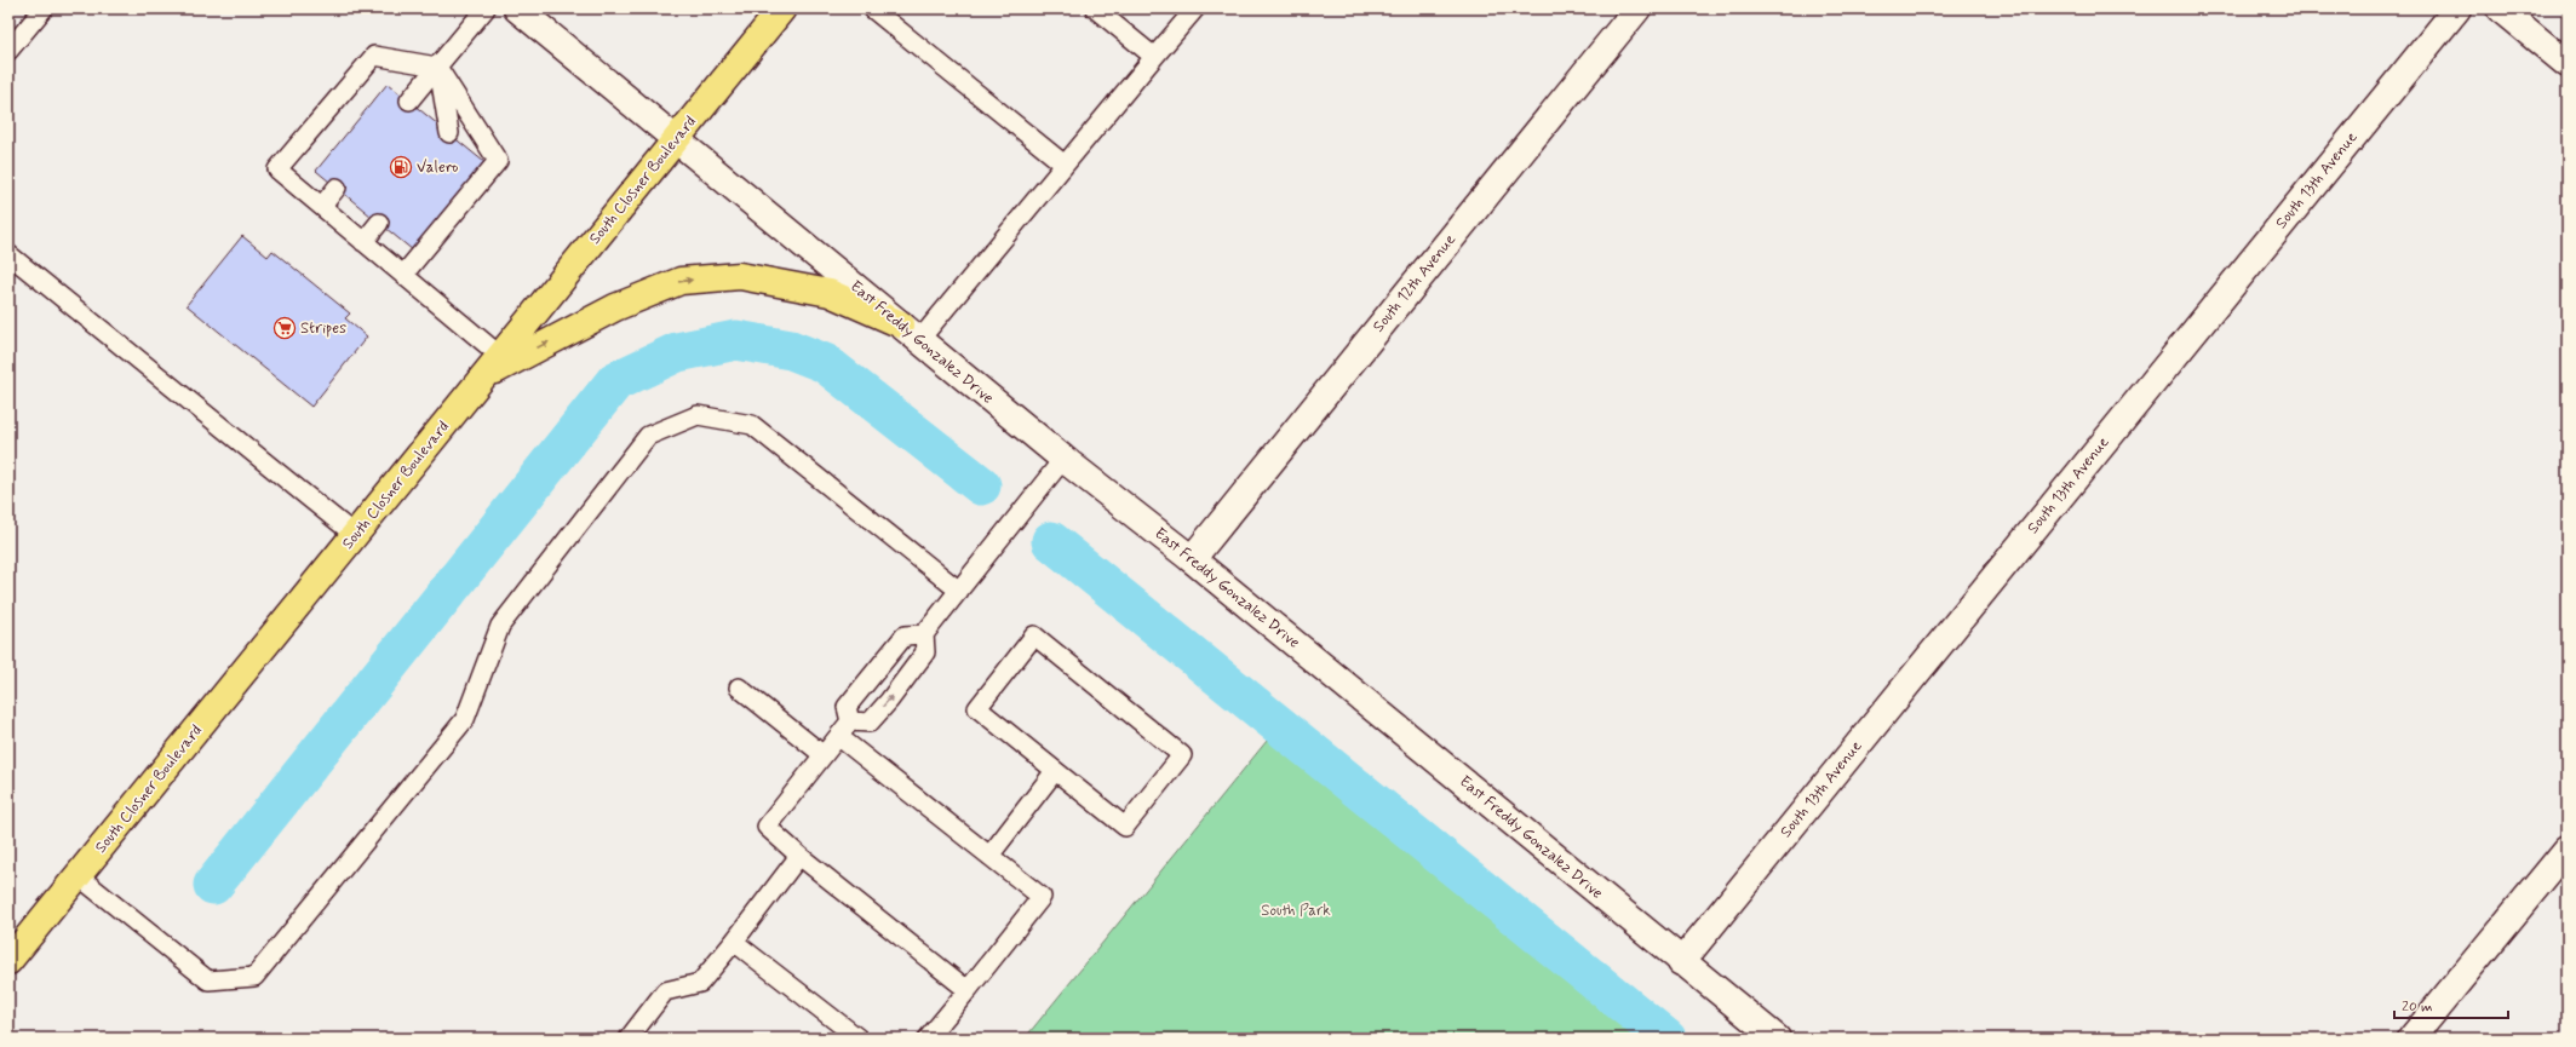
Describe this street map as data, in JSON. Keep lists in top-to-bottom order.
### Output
{
  "streets": {
    "main road": ["South Closner Boulevard"],
    "street": ["South 13th Avenue", "South 12th Avenue", "East Freddy Gonzalez Drive"]
  },
  "crossings": [
    ["South Closner Boulevard", "East Freddy Gonzalez Drive"],
    ["South 13th Avenue", "East Freddy Gonzalez Drive"],
    ["South 12th Avenue", "East Freddy Gonzalez Drive"]
  ],
  "parks": ["South Park"],
  "places": {
    "fuel station": ["Valero"],
    "supermarket": ["Stripes"]
  },
  "scale_bar": "20 m"
}
